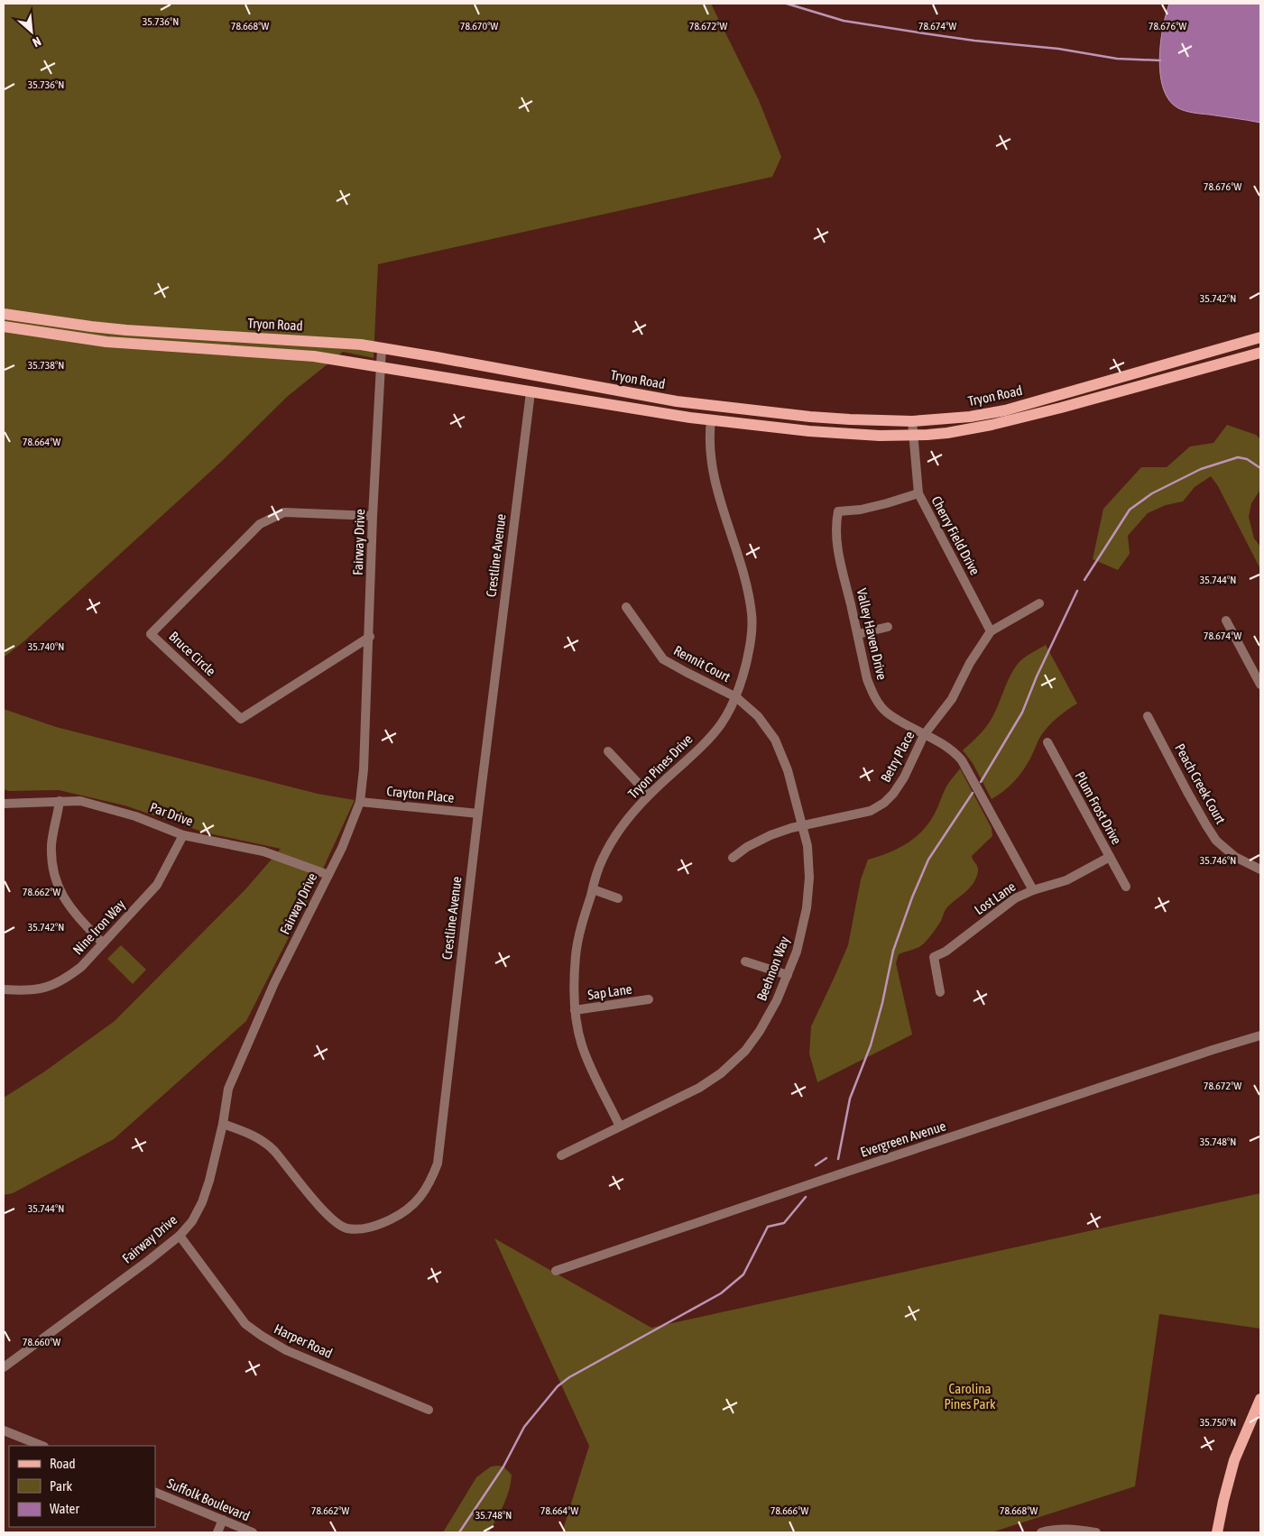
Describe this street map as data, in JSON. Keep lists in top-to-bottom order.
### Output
{
  "streets": {
    "main road": ["Tryon Road"],
    "street": [
      "Cherry Field Drive",
      "Fairway Drive",
      "Crestline Avenue",
      "Valley Haven Drive",
      "Bruce Circle",
      "Rennit Court",
      "Betry Place",
      "Tryon Pines Drive",
      "Peach Creek Court",
      "Crayton Place",
      "Plum Frost Drive",
      "Par Drive",
      "Lost Lane",
      "Nine Iron Way",
      "Beehnon Way",
      "Sap Lane",
      "Evergreen Avenue",
      "Harper Road",
      "Suffolk Boulevard"
    ]
  },
  "crossings": [
    ["Tryon Road", "Cherry Field Drive"],
    ["Tryon Road", "Fairway Drive"],
    ["Tryon Road", "Crestline Avenue"],
    ["Tryon Road", "Tryon Pines Drive"],
    ["Cherry Field Drive", "Valley Haven Drive"],
    ["Cherry Field Drive", "Betry Place"],
    ["Fairway Drive", "Crestline Avenue"],
    ["Fairway Drive", "Bruce Circle"],
    ["Fairway Drive", "Crayton Place"],
    ["Fairway Drive", "Par Drive"],
    ["Fairway Drive", "Harper Road"],
    ["Crestline Avenue", "Crayton Place"],
    ["Valley Haven Drive", "Betry Place"],
    ["Valley Haven Drive", "Lost Lane"],
    ["Rennit Court", "Tryon Pines Drive"],
    ["Rennit Court", "Beehnon Way"],
    ["Betry Place", "Beehnon Way"],
    ["Tryon Pines Drive", "Beehnon Way"],
    ["Tryon Pines Drive", "Sap Lane"],
    ["Plum Frost Drive", "Lost Lane"],
    ["Par Drive", "Nine Iron Way"]
  ],
  "parks": ["Carolina Pines Park"],
  "legend": ["Road", "Park", "Water"],
  "north": "bottom right",
  "coordinates": [
    "35.736°N",
    "78.668°W",
    "78.670°W",
    "78.672°W",
    "78.674°W",
    "78.676°W",
    "35.742°N",
    "35.738°N",
    "78.664°W",
    "35.744°N",
    "35.740°N",
    "35.746°N",
    "78.662°W",
    "35.748°N",
    "78.660°W",
    "35.750°N",
    "78.666°W"
  ]
}
